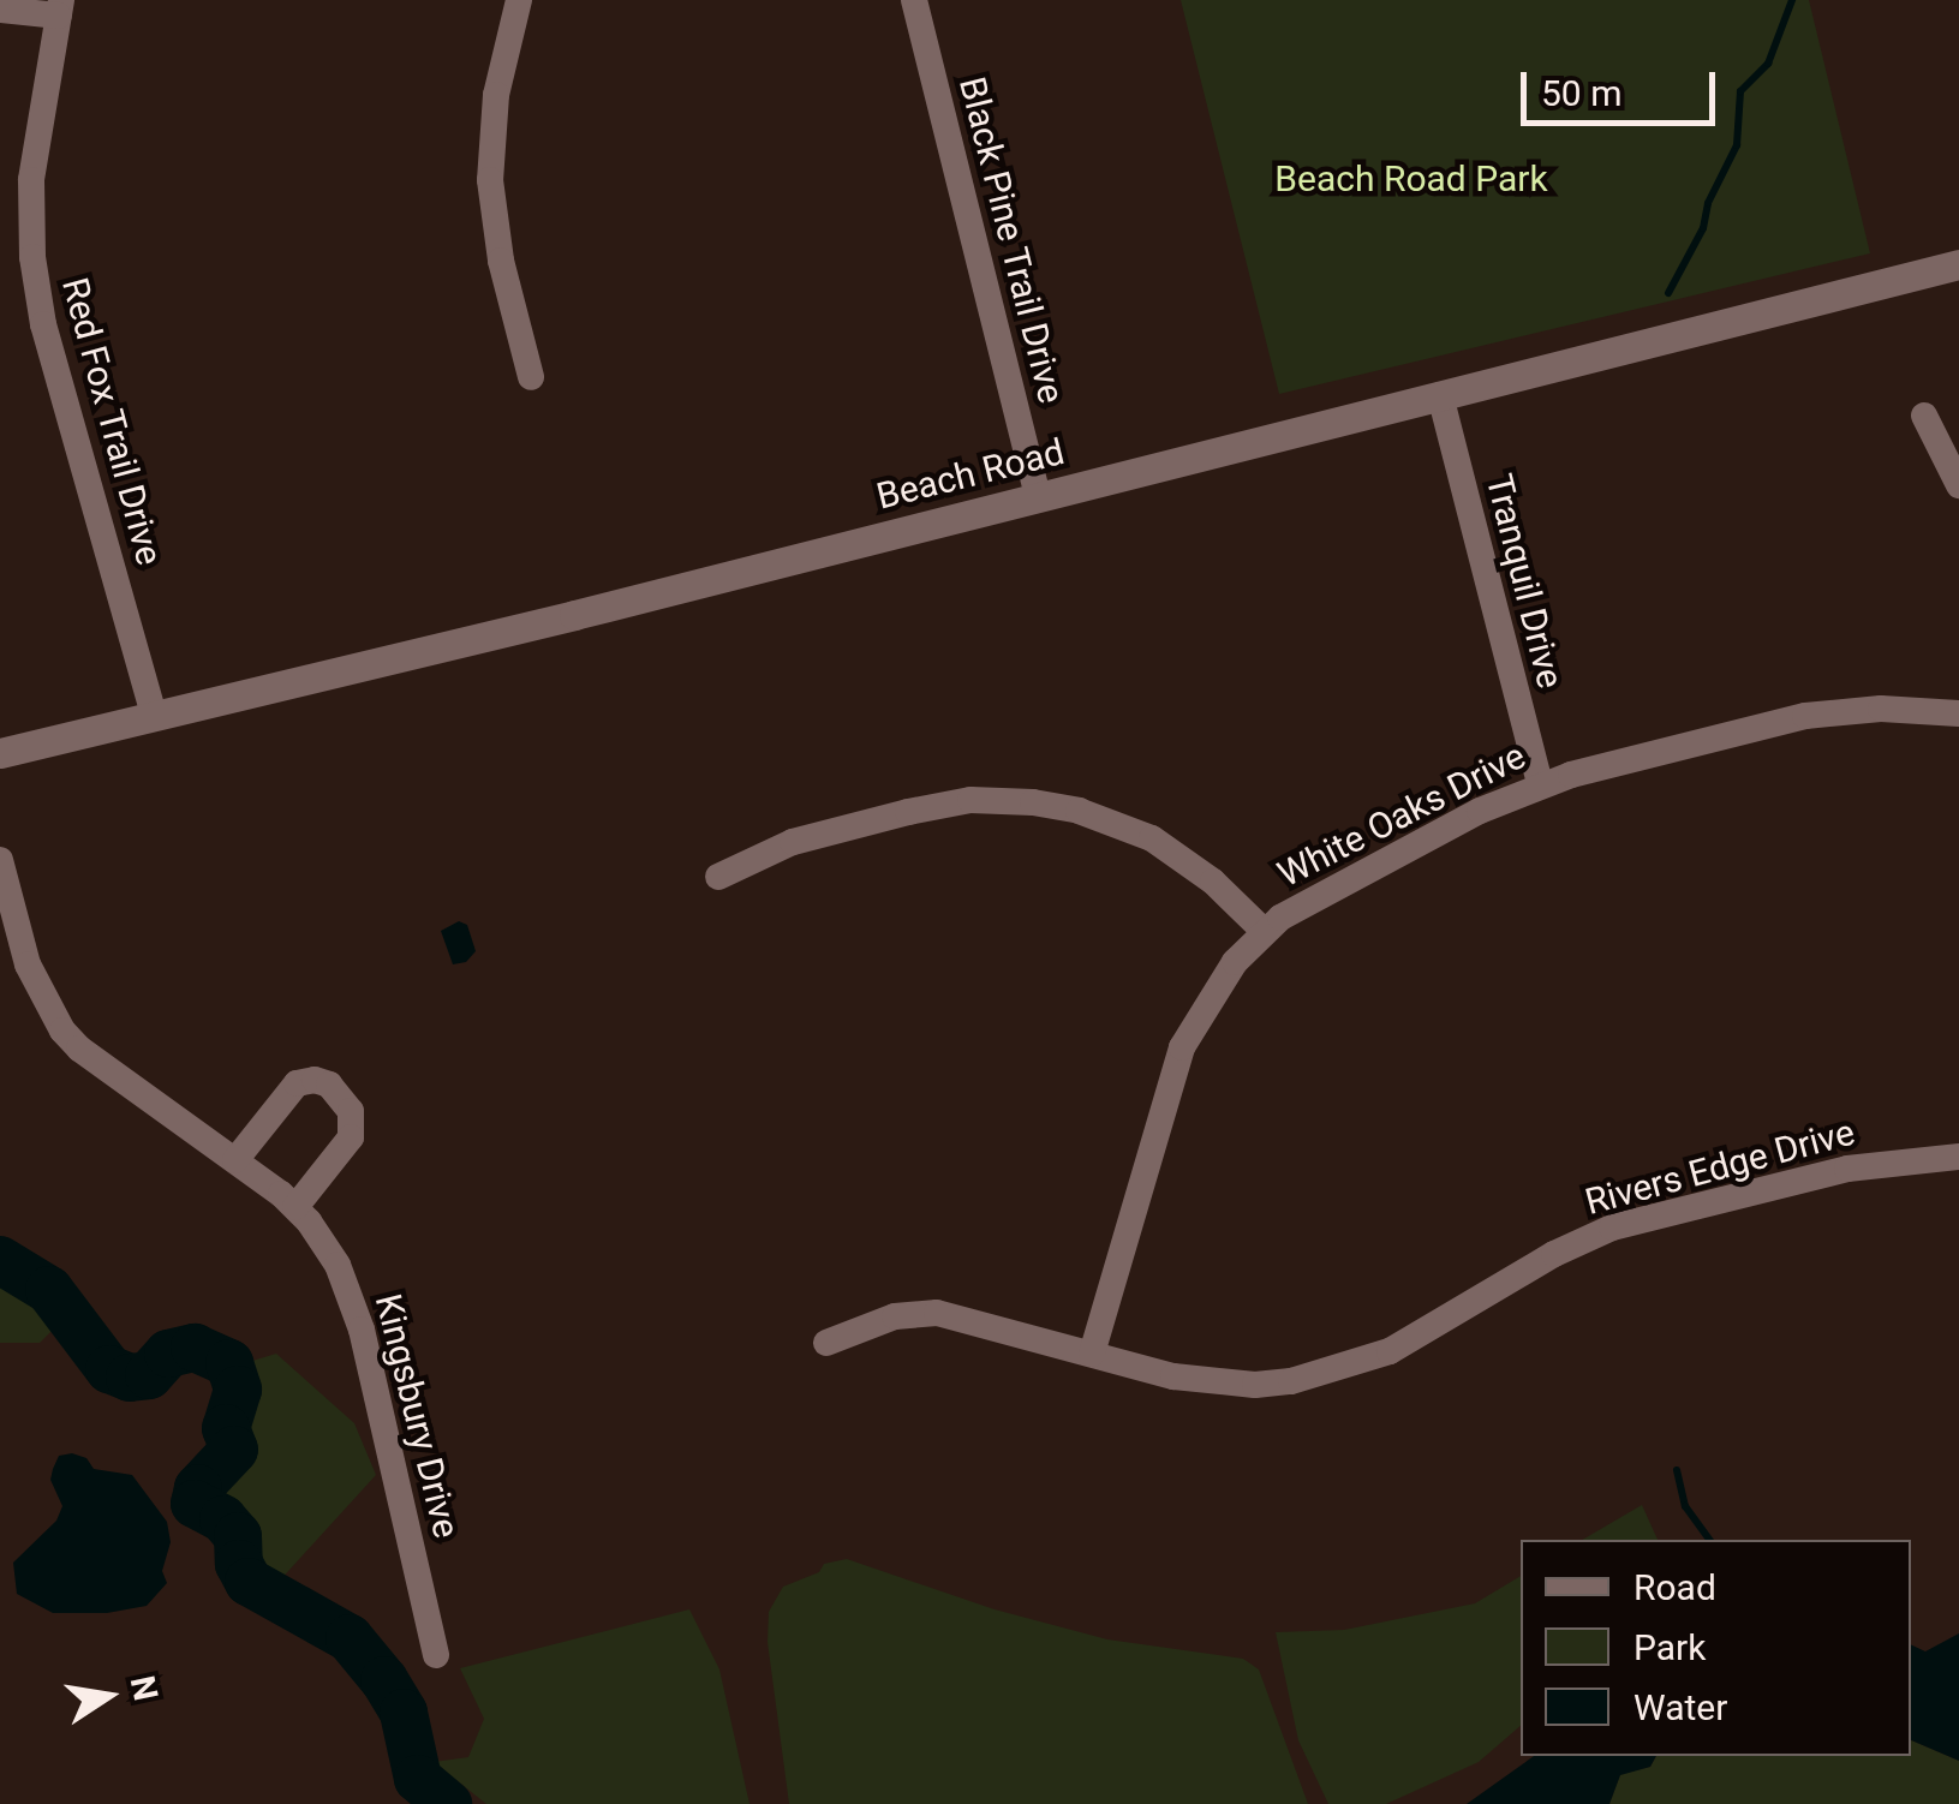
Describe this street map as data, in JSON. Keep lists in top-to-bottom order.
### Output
{
  "streets": {
    "street": [
      "Black Pine Trail Drive",
      "Red Fox Trail Drive",
      "Beach Road",
      "Tranquil Drive",
      "White Oaks Drive",
      "Rivers Edge Drive",
      "Kingsbury Drive"
    ]
  },
  "crossings": [
    ["Black Pine Trail Drive", "Beach Road"],
    ["Red Fox Trail Drive", "Beach Road"],
    ["Beach Road", "Tranquil Drive"],
    ["Tranquil Drive", "White Oaks Drive"],
    ["White Oaks Drive", "Rivers Edge Drive"]
  ],
  "parks": ["Beach Road Park"],
  "legend": ["Road", "Park", "Water"],
  "scale_bar": "50 m",
  "north": "right"
}
